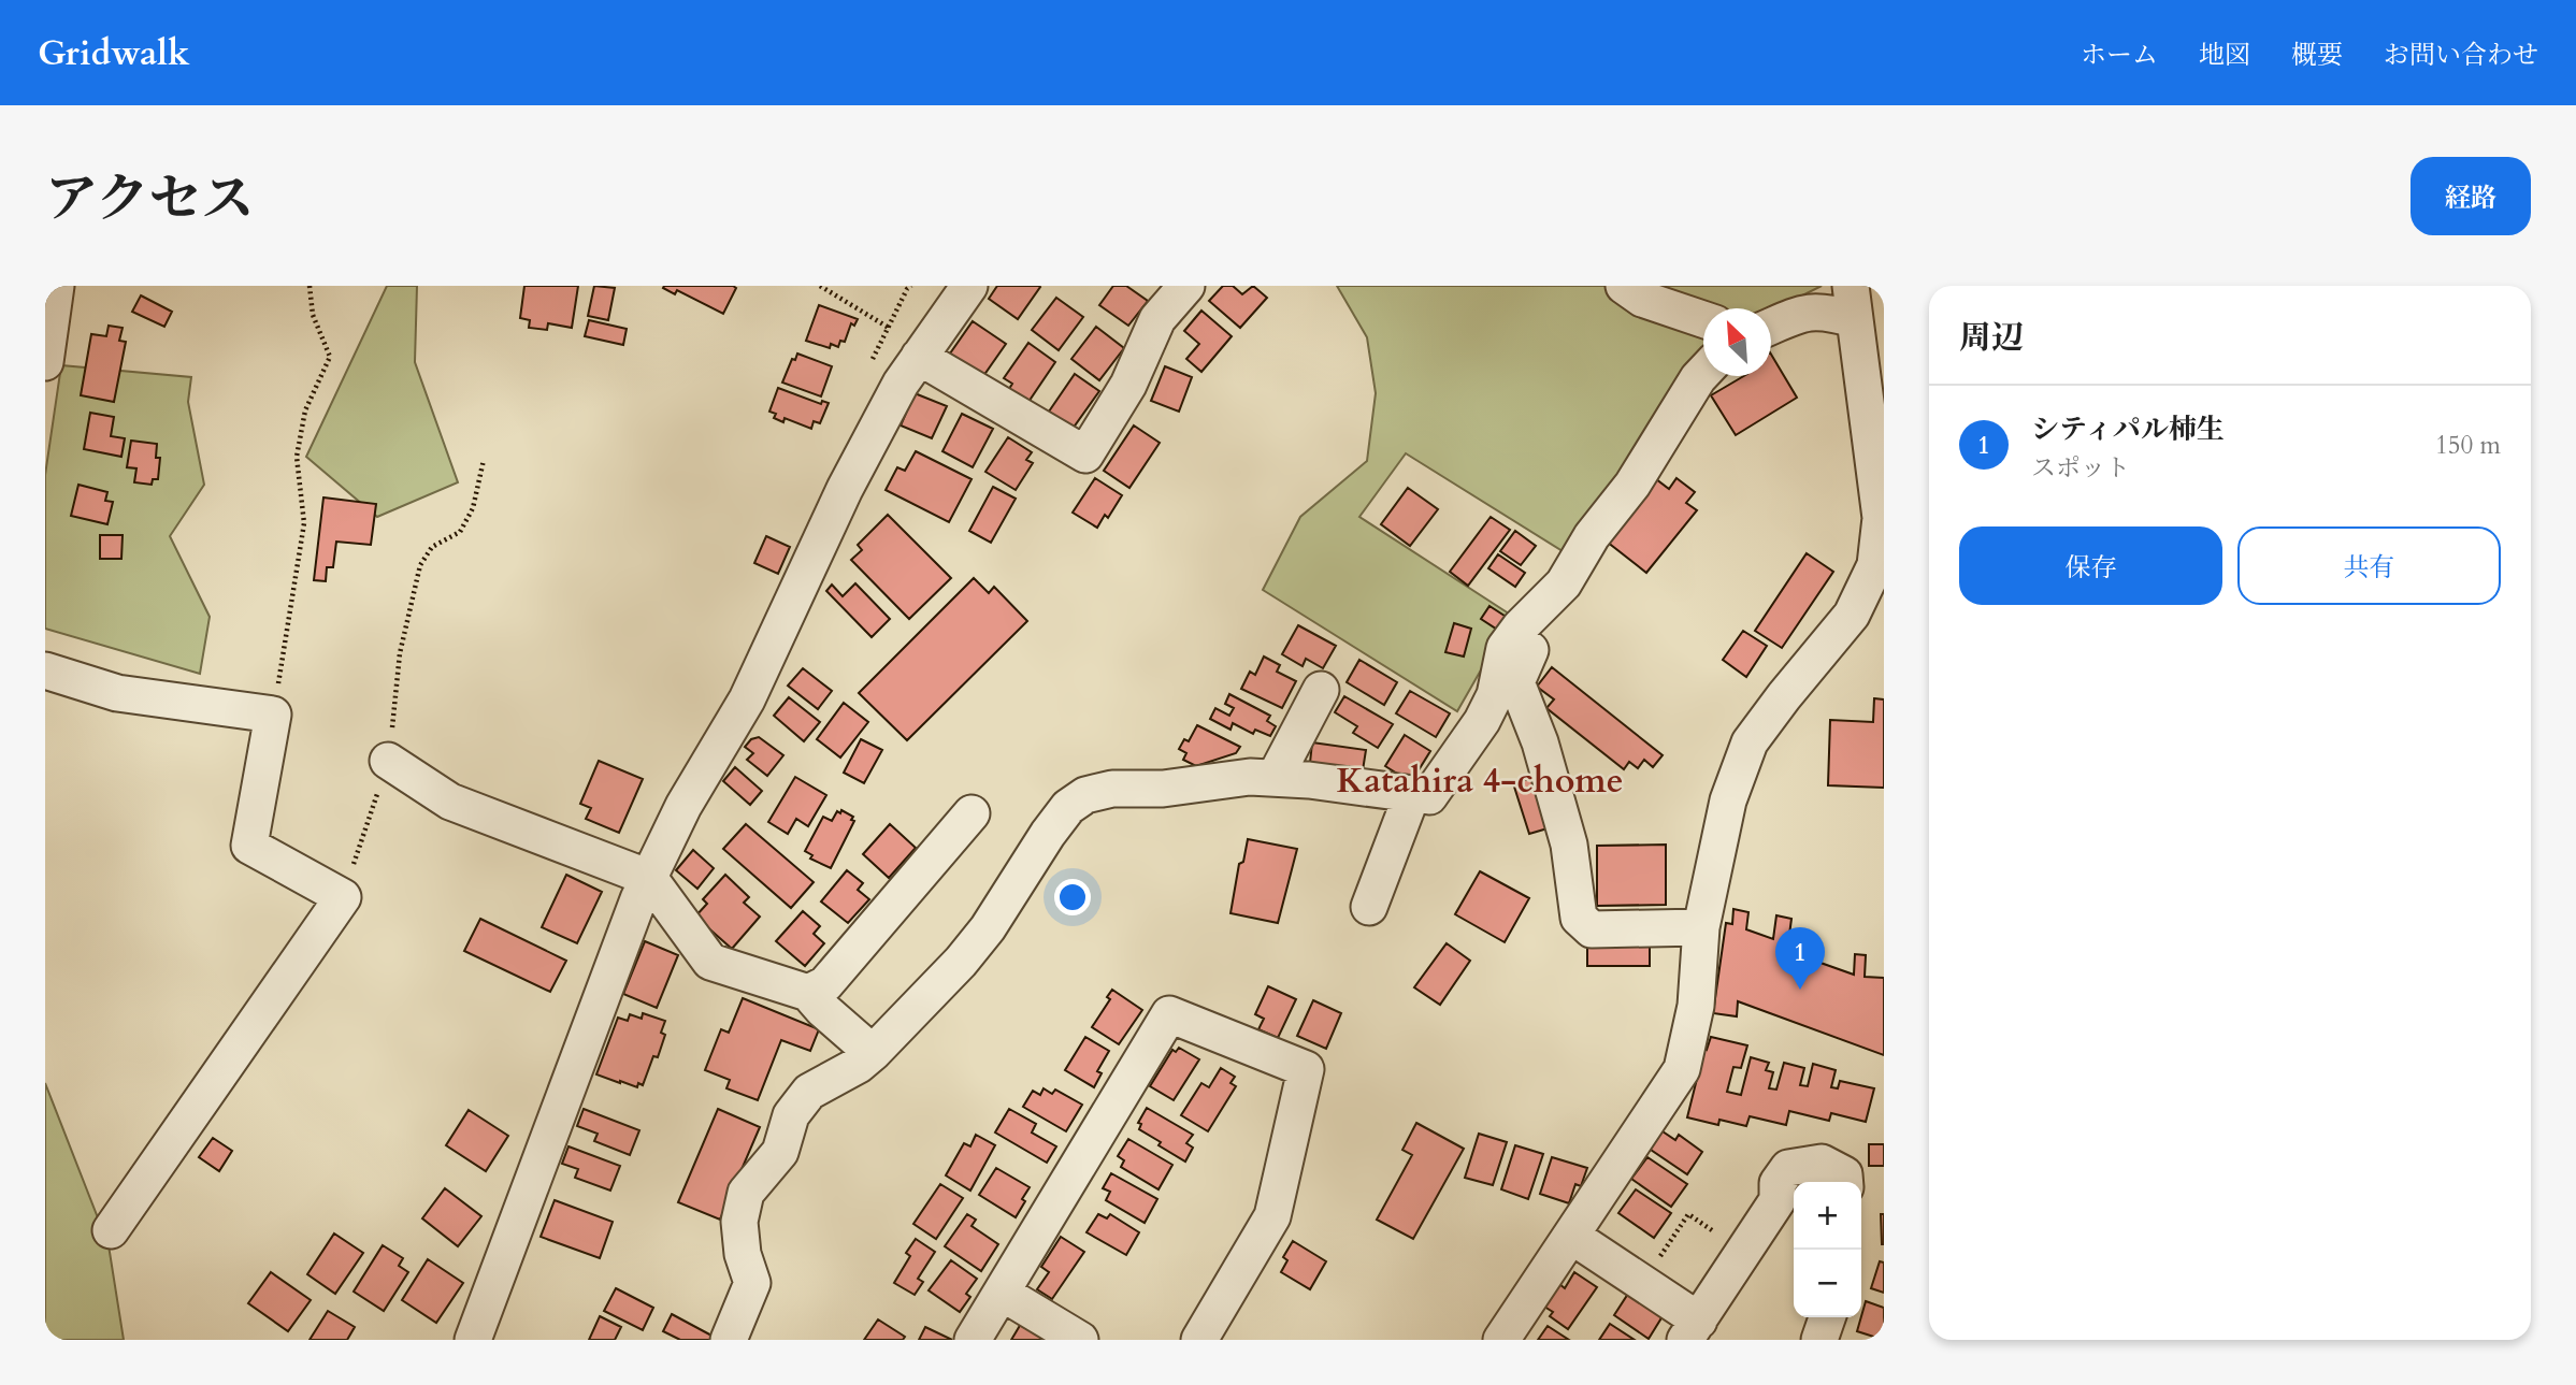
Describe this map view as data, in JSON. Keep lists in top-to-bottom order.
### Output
{
  "districts": ["Katahira 4-chome"],
  "north": "top left",
  "page": {
    "header": "Gridwalk",
    "nav": [
      "ホーム",
      "地図",
      "概要",
      "お問い合わせ"
    ],
    "title": "アクセス",
    "buttons": [
      "経路",
      ["保存", "共有"]
    ],
    "heading": "周辺",
    "list": [
      {
        "mark": "1",
        "name": "シティパル柿生",
        "note": "スポット",
        "value": "150 m"
      }
    ],
    "pins": "1",
    "map_buttons": ["+", "−"]
  }
}
